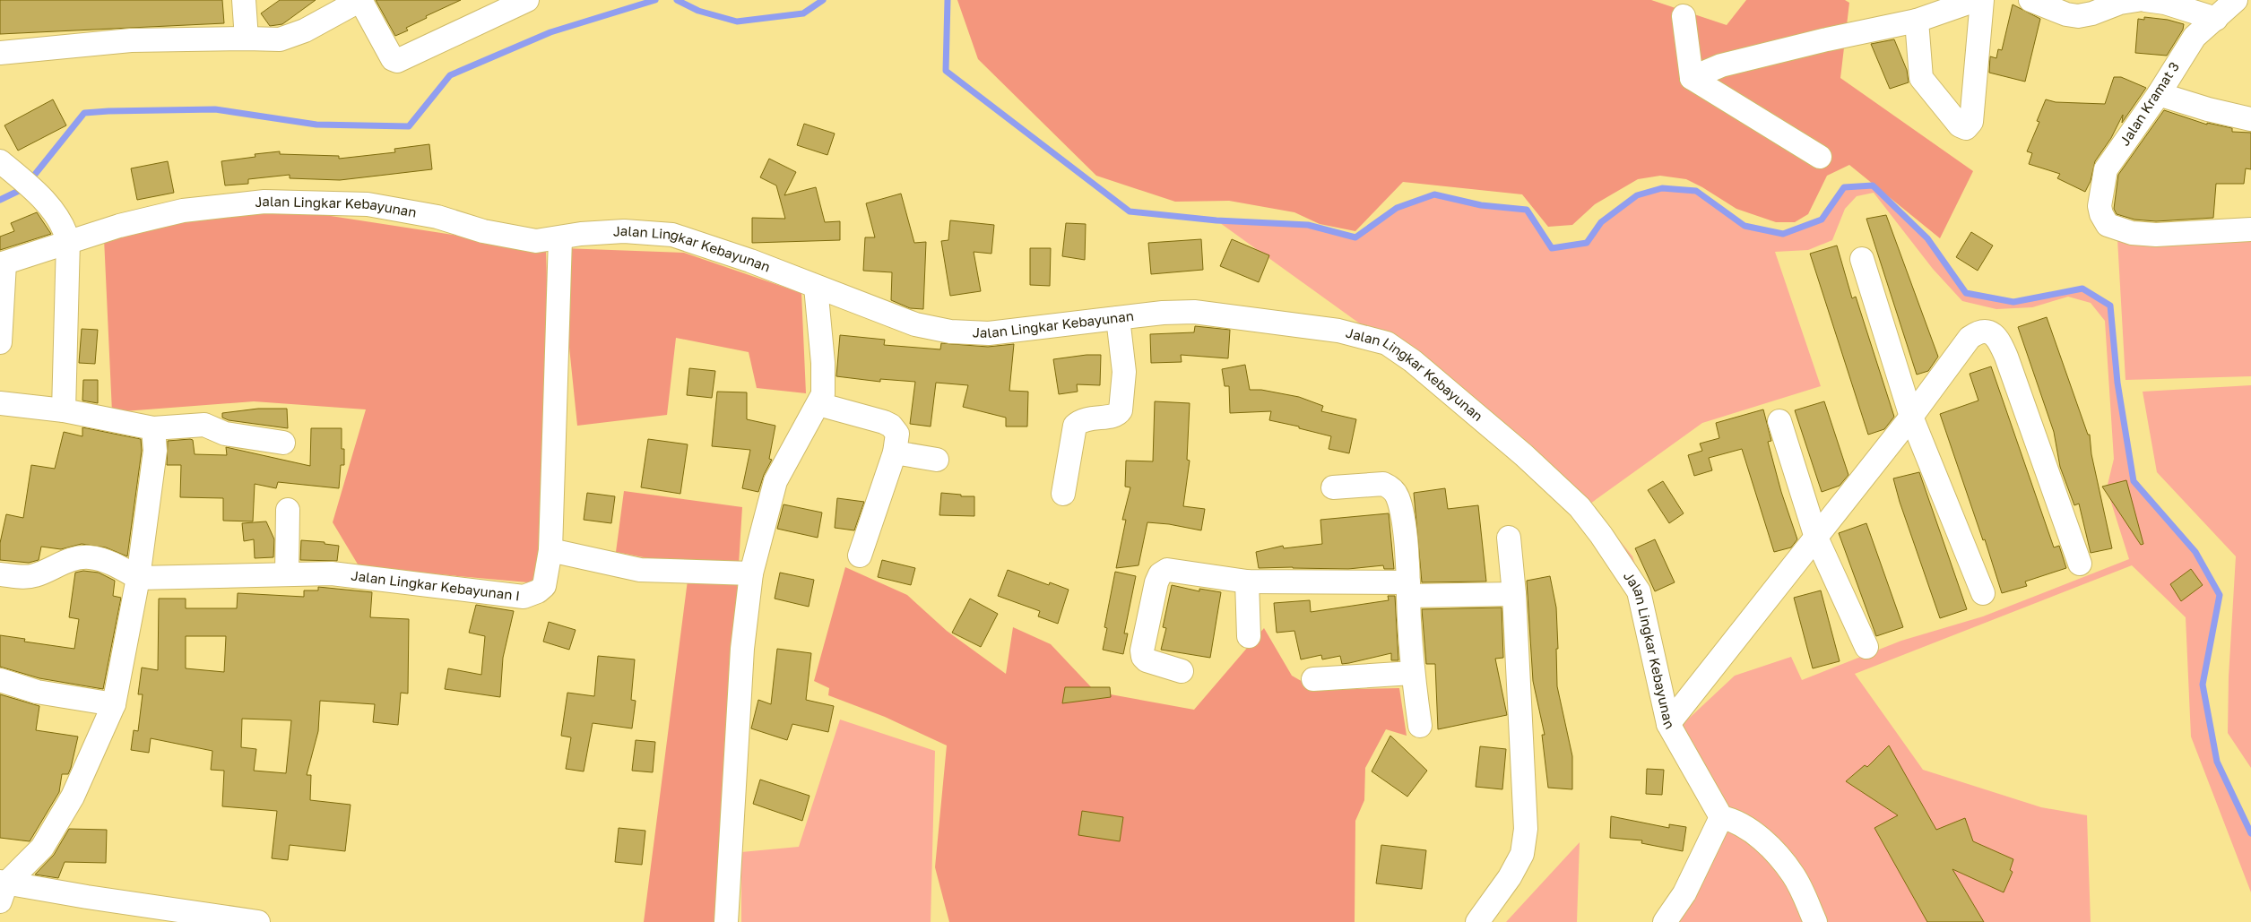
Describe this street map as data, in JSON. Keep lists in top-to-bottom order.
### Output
{
  "streets": {
    "street": ["Jalan Kramat 3", "Jalan Lingkar Kebayunan", "Jalan Lingkar Kebayunan I"]
  },
  "crossings": [
    ["Jalan Lingkar Kebayunan", "Jalan Lingkar Kebayunan I"]
  ]
}
